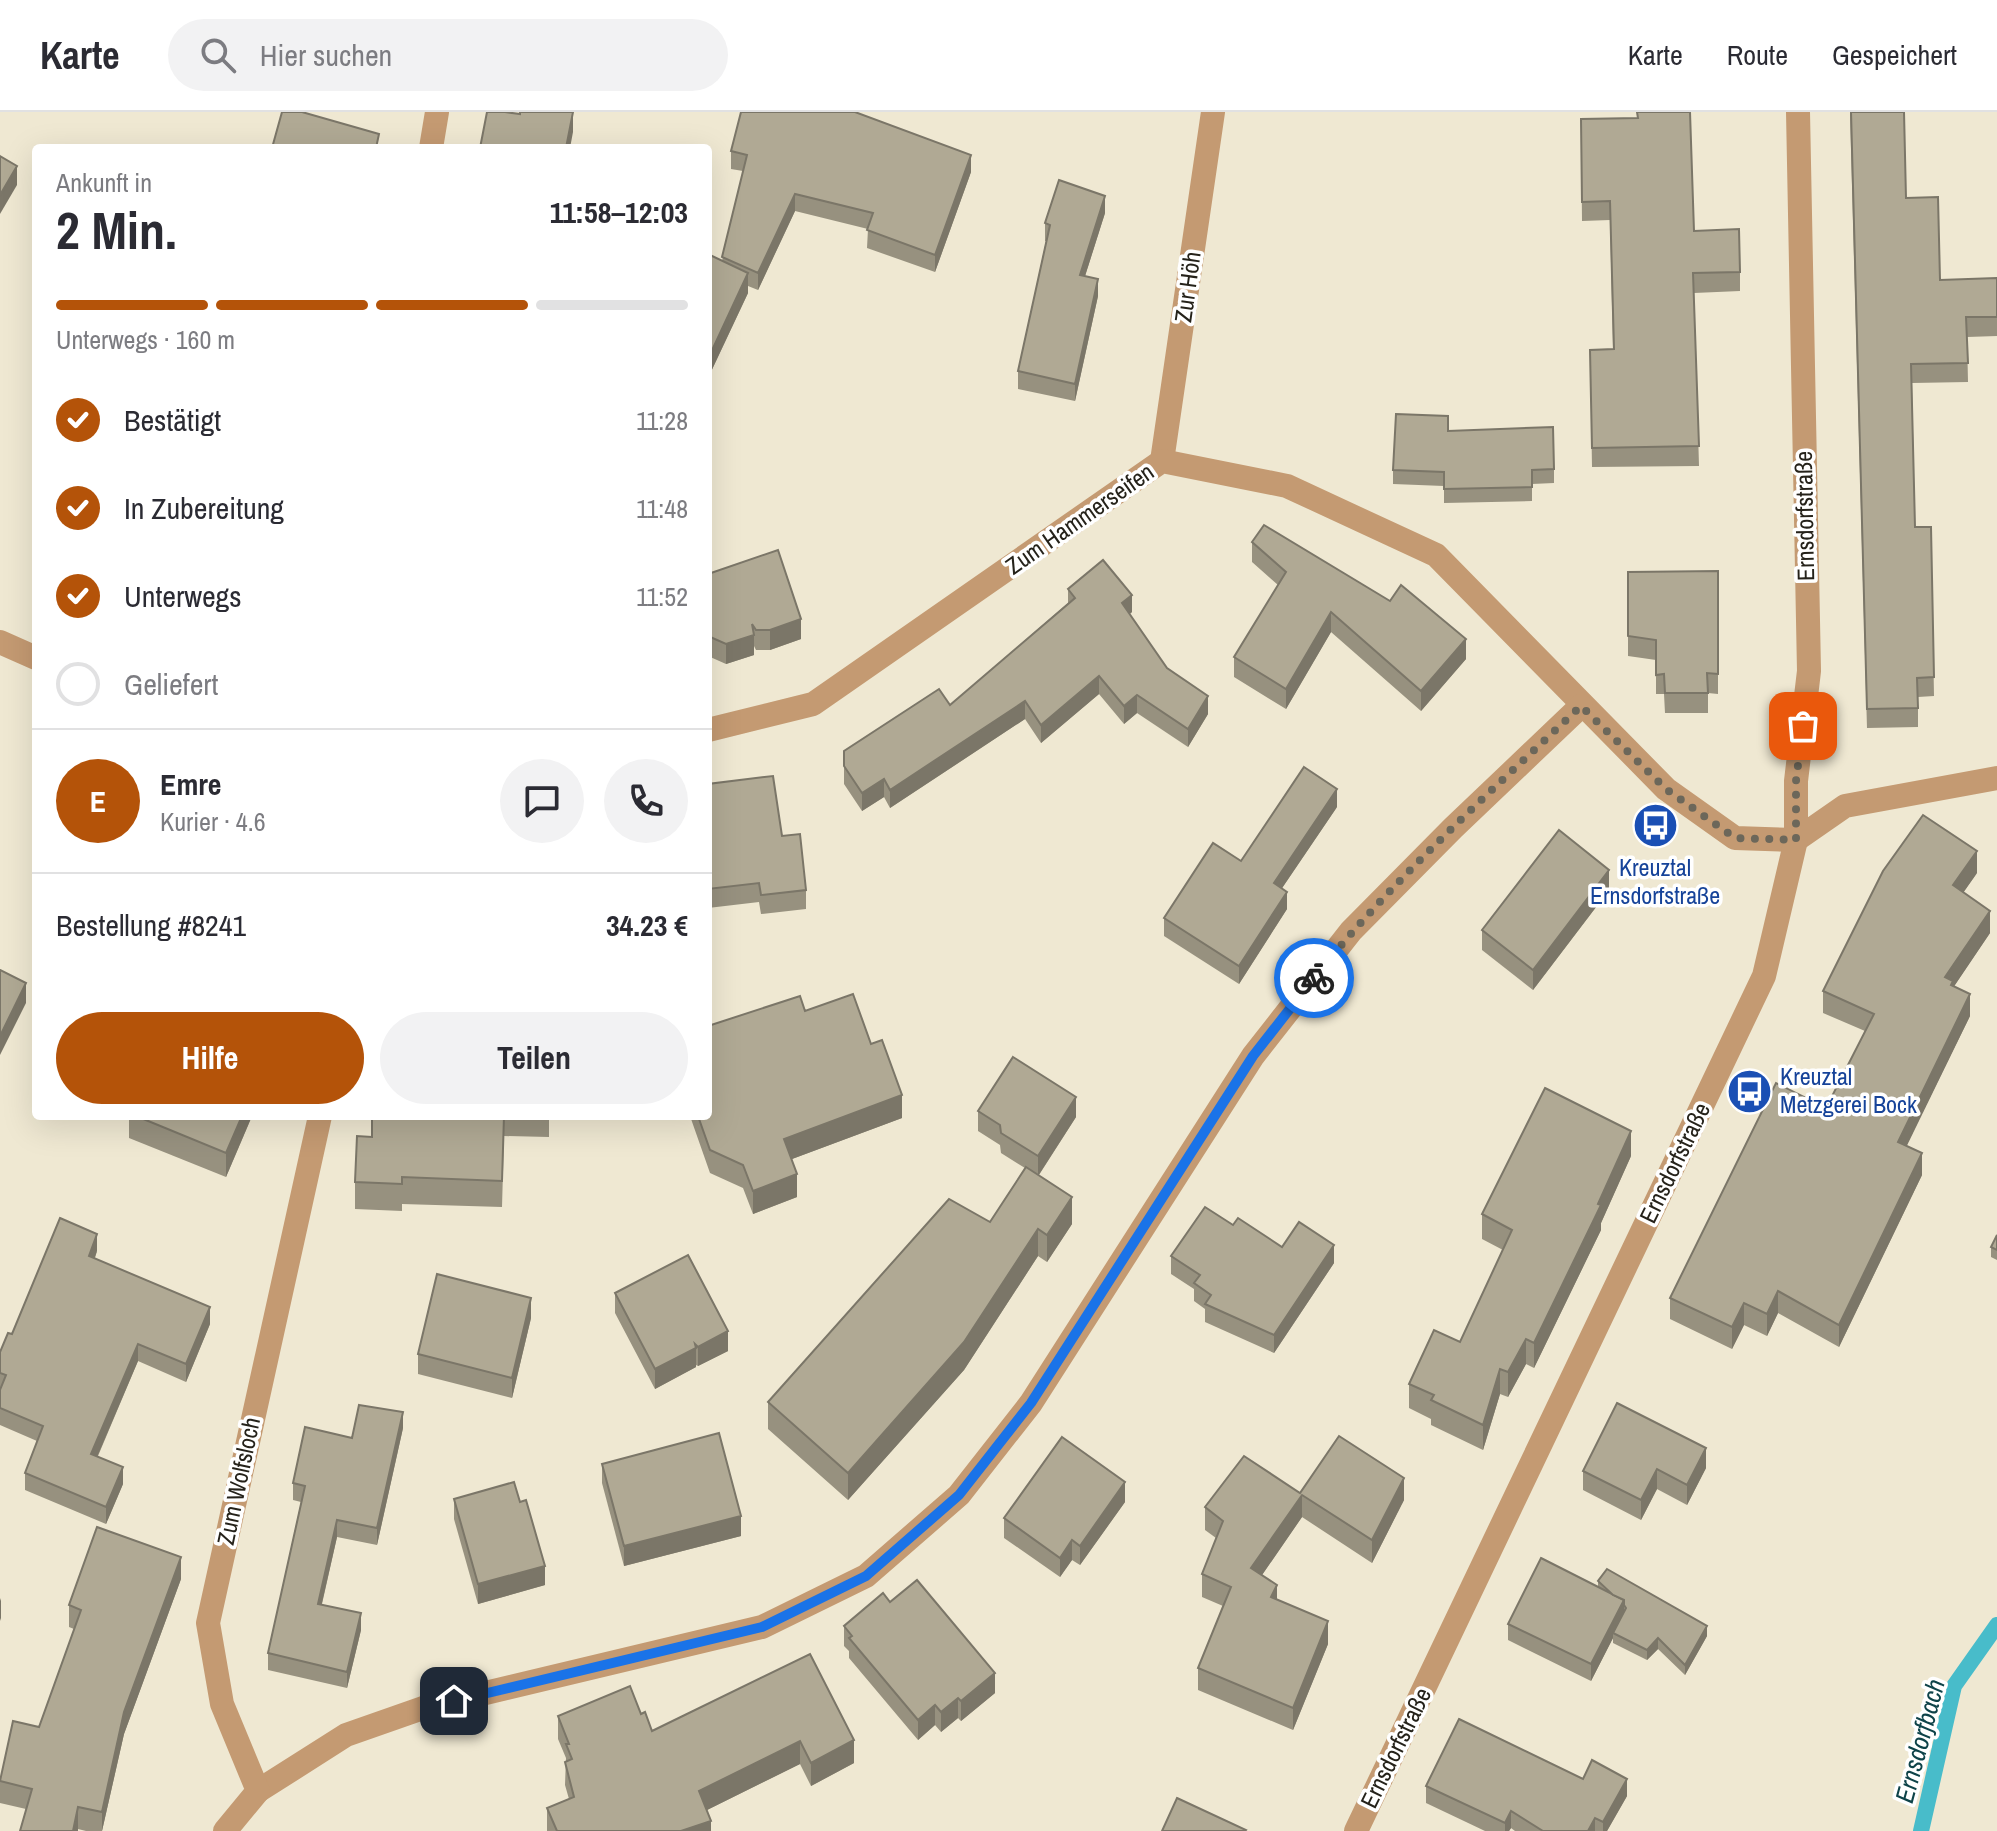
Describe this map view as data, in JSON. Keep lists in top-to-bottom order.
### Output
{
  "streets": {
    "street": [
      "Zur Höh",
      "Ernsdorfstraße",
      "Zum Hammerseifen",
      "Zum Wolfsloch"
    ]
  },
  "crossings": [
    ["Zur Höh", "Zum Hammerseifen"],
    ["Ernsdorfstraße", "Zum Hammerseifen"]
  ],
  "water": ["Ernsdorfbach"],
  "places": {
    "bus stop": ["Kreuztal Ernsdorfstraße", "Kreuztal Metzgerei Bock"]
  },
  "page": {
    "header": "Karte",
    "search": "Hier suchen",
    "nav": ["Karte", "Route", "Gespeichert"],
    "heading": ["2 Min.", "Ankunft in", "11:58–12:03"],
    "panel": [
      "Emre",
      "Kurier · 4.6",
      "Bestellung #8241",
      "34.23 €"
    ],
    "bar": "Unterwegs · 160 m",
    "list": [
      ["Bestätigt", "11:28"],
      ["In Zubereitung", "11:48"],
      ["Unterwegs", "11:52"],
      "Geliefert"
    ],
    "round": "E",
    "buttons": ["Hilfe", "Teilen"]
  }
}
